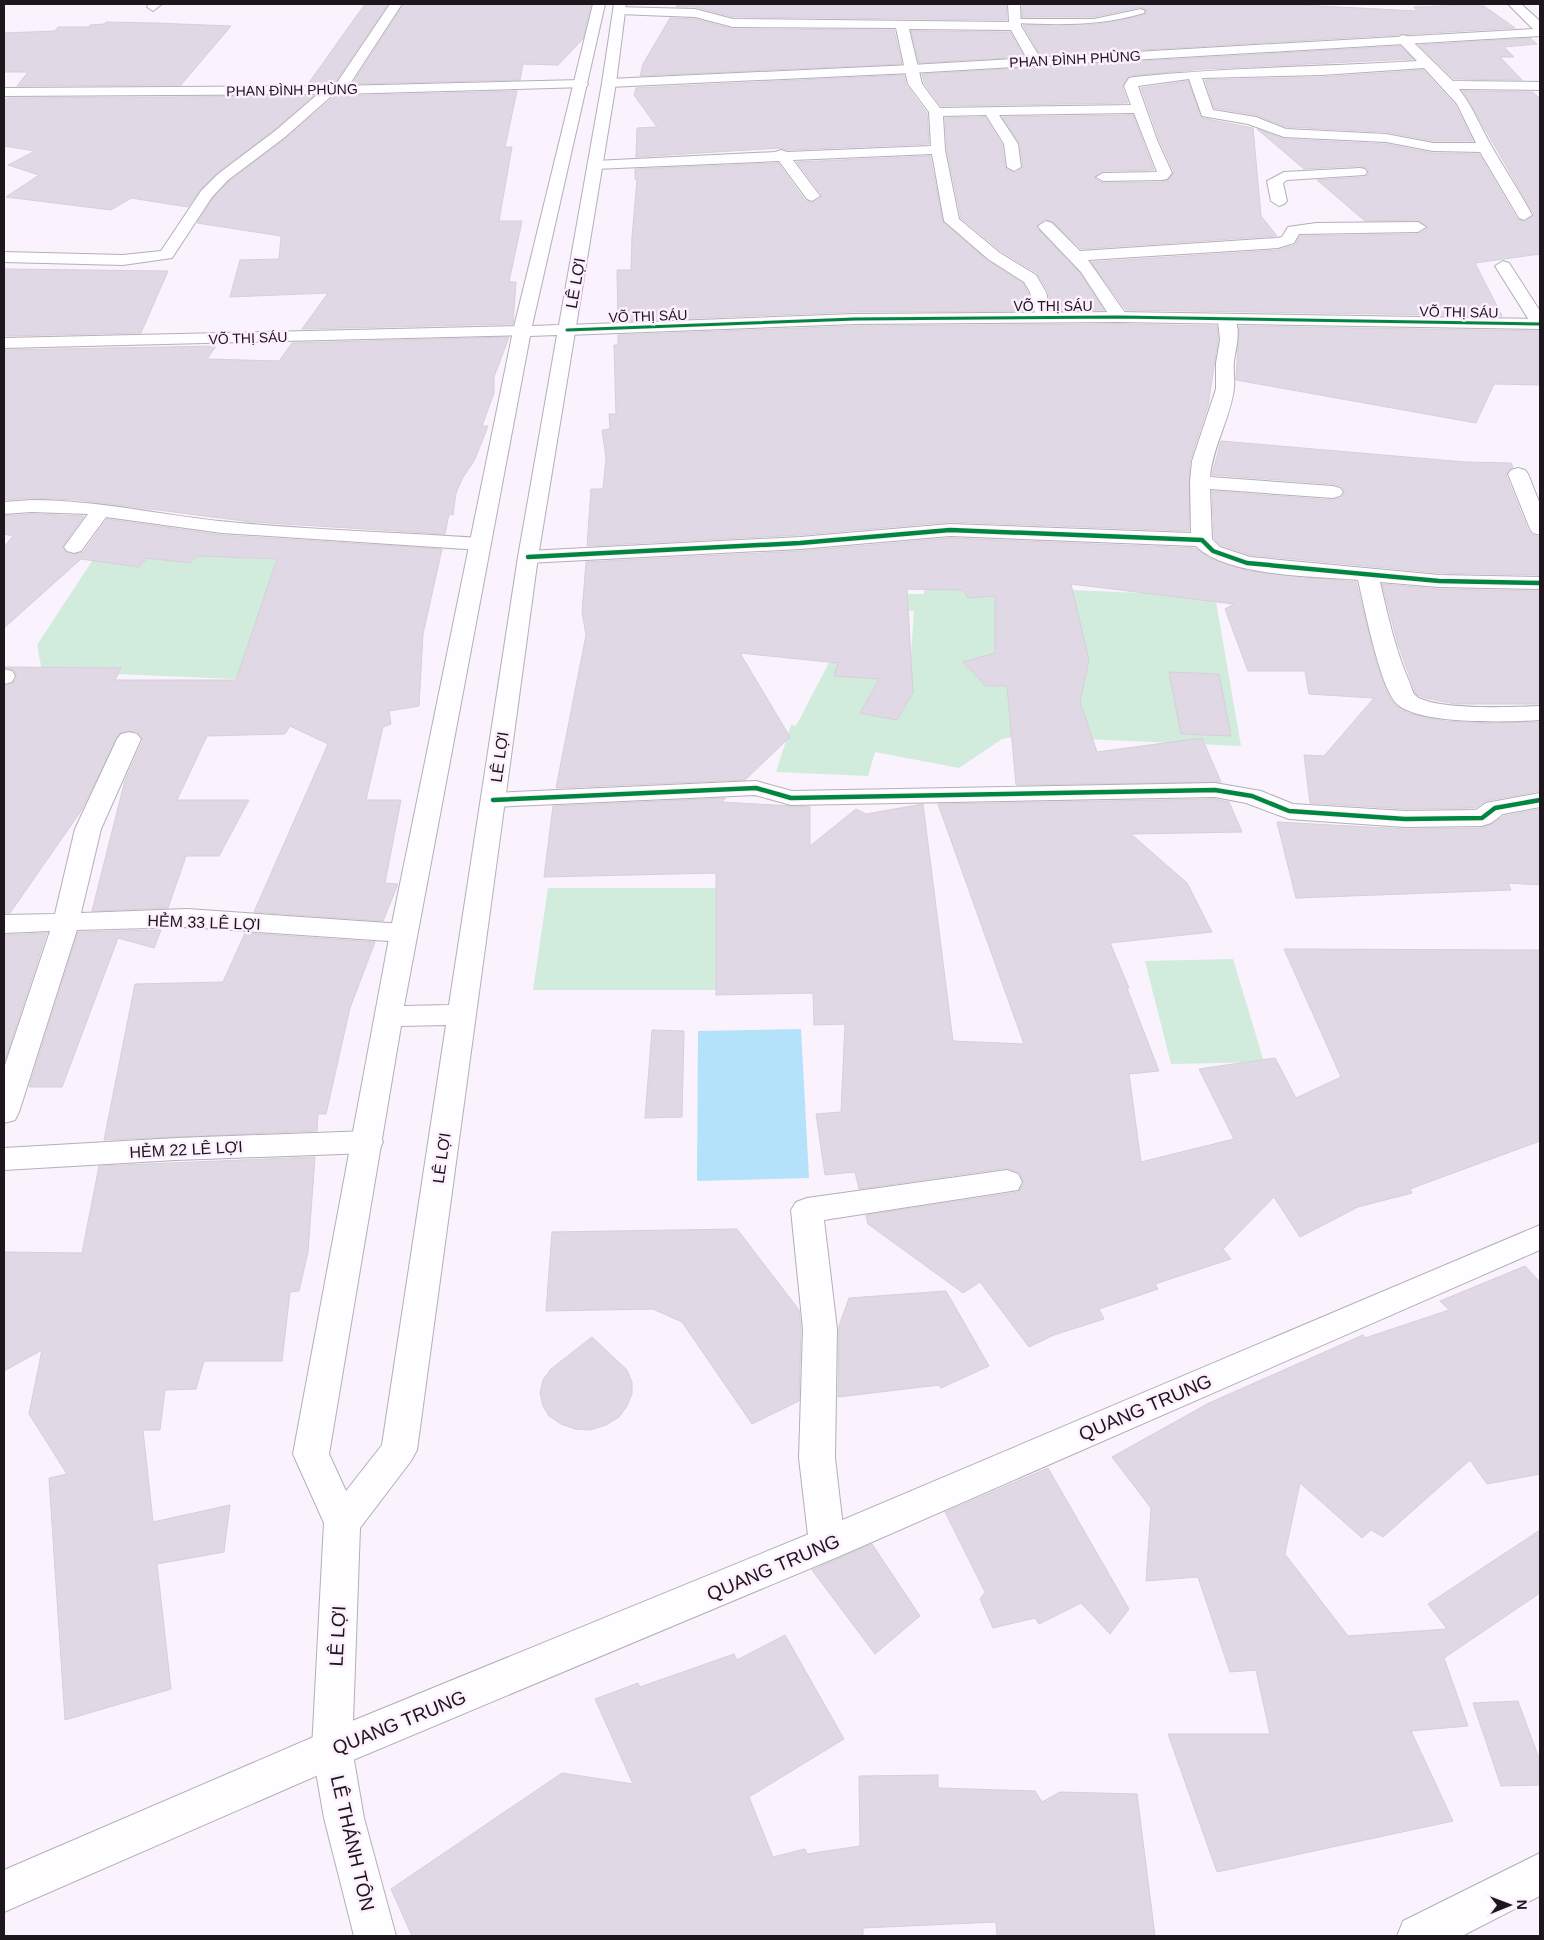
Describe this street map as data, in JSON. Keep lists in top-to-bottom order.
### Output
{
  "streets": {
    "street": [
      "PHAN ĐÌNH PHÙNG",
      "LÊ LỢI",
      "VÕ THỊ SÁU",
      "HẺM 33 LÊ LỢI",
      "HẺM 22 LÊ LỢI",
      "QUANG TRUNG",
      "LÊ THÁNH TÔN"
    ]
  },
  "crossings": [
    ["PHAN ĐÌNH PHÙNG", "LÊ LỢI"],
    ["LÊ LỢI", "VÕ THỊ SÁU"],
    ["LÊ LỢI", "HẺM 33 LÊ LỢI"],
    ["LÊ LỢI", "HẺM 22 LÊ LỢI"],
    ["LÊ LỢI", "QUANG TRUNG"],
    ["LÊ LỢI", "LÊ THÁNH TÔN"],
    ["QUANG TRUNG", "LÊ THÁNH TÔN"]
  ],
  "north": "right"
}
